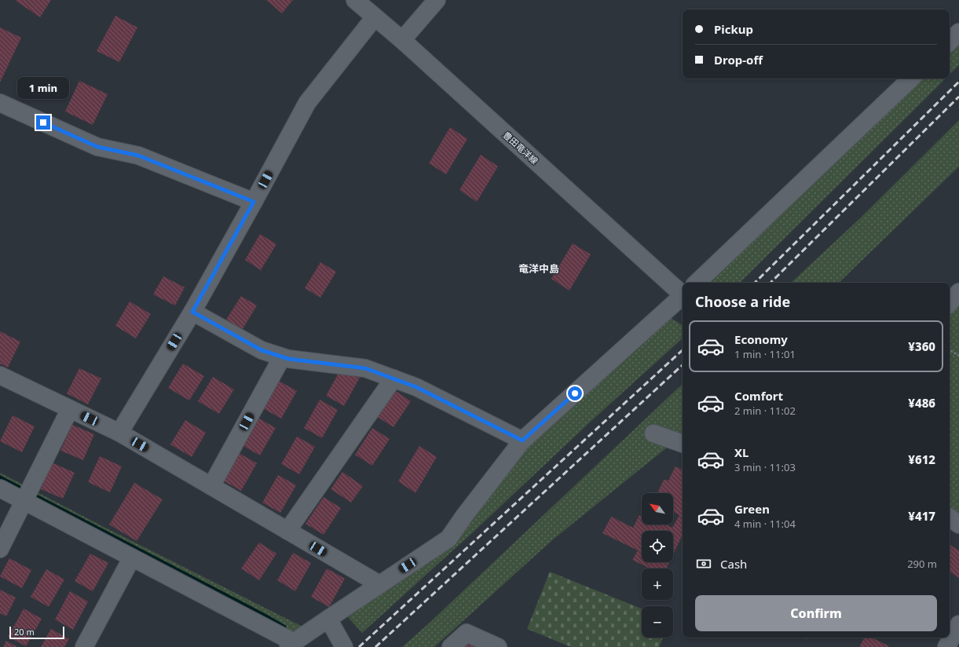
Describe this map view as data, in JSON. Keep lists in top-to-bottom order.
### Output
{
  "streets": {
    "street": ["豊田竜洋線"]
  },
  "districts": ["竜洋中島"],
  "scale_bar": "20 m",
  "north": "top left",
  "page": {
    "banner": ["Pickup", "Drop-off"],
    "bubble": "1 min",
    "heading": "Choose a ride",
    "list": [
      {
        "name": "Economy",
        "note": "1 min · 11:01",
        "value": "¥360"
      },
      {
        "name": "Comfort",
        "note": "2 min · 11:02",
        "value": "¥486"
      },
      {
        "name": "XL",
        "note": "3 min · 11:03",
        "value": "¥612"
      },
      {
        "name": "Green",
        "note": "4 min · 11:04",
        "value": "¥417"
      }
    ],
    "map_buttons": ["+", "−"],
    "pay": ["Cash", "290 m"],
    "buttons": "Confirm",
    "scale": "20 m"
  }
}
